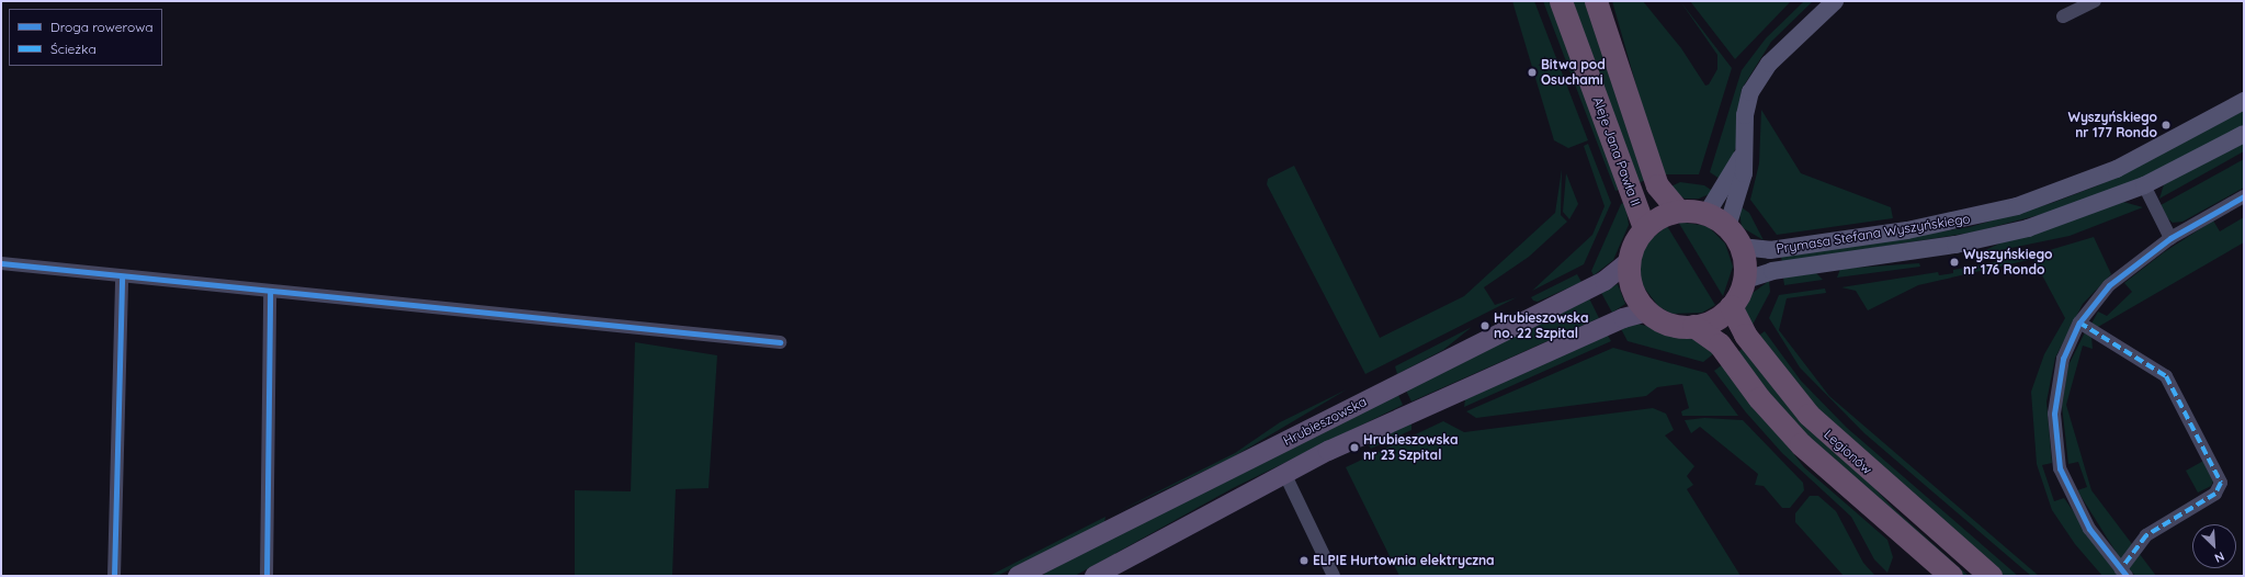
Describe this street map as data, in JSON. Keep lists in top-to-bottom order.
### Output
{
  "streets": {
    "highway": ["Aleje Jana Pawła II", "Legionów"],
    "main road": ["Prymasa Stefana Wyszyńskiego", "Hrubieszowska"]
  },
  "crossings": [
    ["Aleje Jana Pawła II", "Prymasa Stefana Wyszyńskiego"],
    ["Aleje Jana Pawła II", "Hrubieszowska"],
    ["Aleje Jana Pawła II", "Legionów"],
    ["Prymasa Stefana Wyszyńskiego", "Hrubieszowska"],
    ["Prymasa Stefana Wyszyńskiego", "Legionów"],
    ["Hrubieszowska", "Legionów"]
  ],
  "places": [
    "Bitwa pod Osuchami",
    "Wyszyńskiego nr 177 Rondo",
    "Wyszyńskiego nr 176 Rondo",
    "Hrubieszowska no. 22 Szpital",
    "Hrubieszowska nr 23 Szpital",
    "ELPIE Hurtownia elektryczna"
  ],
  "legend": ["Droga rowerowa", "Ścieżka"],
  "north": "bottom right"
}
